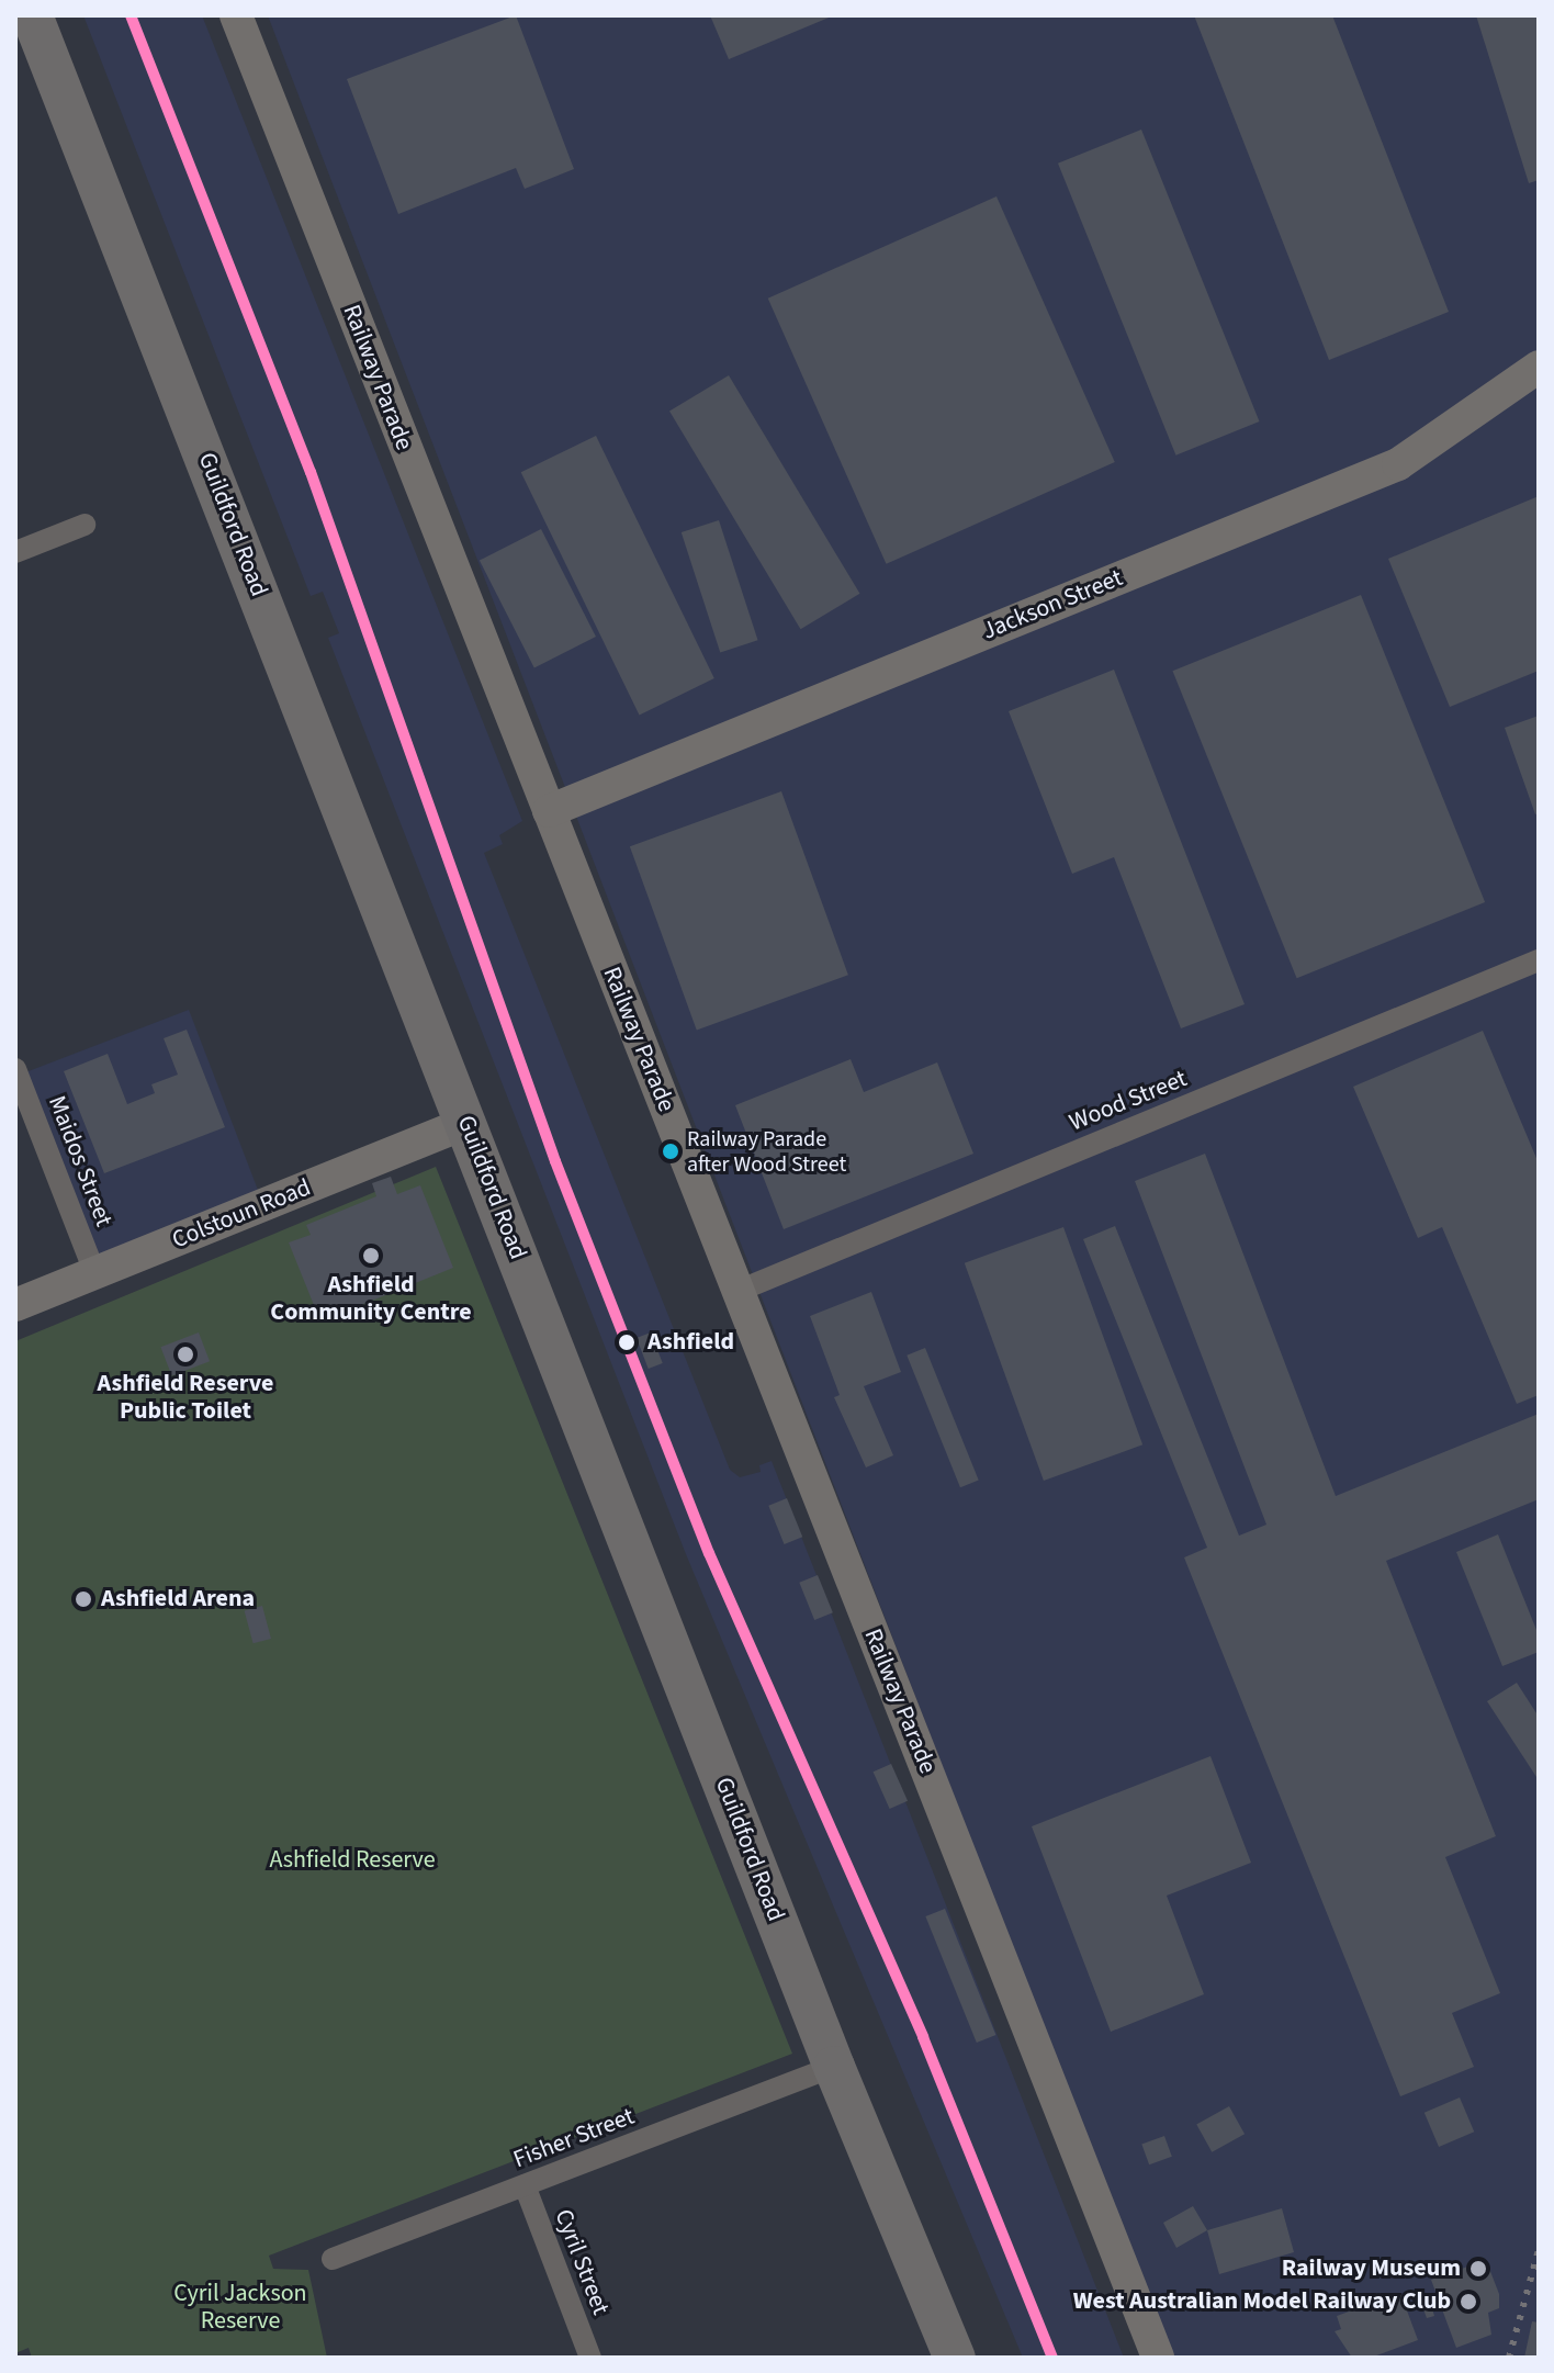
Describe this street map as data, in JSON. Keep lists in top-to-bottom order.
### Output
{
  "streets": {
    "highway": ["Guildford Road"],
    "street": [
      "Railway Parade",
      "Jackson Street",
      "Wood Street",
      "Maidos Street",
      "Colstoun Road",
      "Fisher Street",
      "Cyril Street"
    ]
  },
  "crossings": [
    ["Railway Parade", "Jackson Street"],
    ["Railway Parade", "Wood Street"],
    ["Guildford Road", "Colstoun Road"],
    ["Guildford Road", "Fisher Street"],
    ["Maidos Street", "Colstoun Road"],
    ["Fisher Street", "Cyril Street"]
  ],
  "parks": ["Ashfield Reserve", "Cyril Jackson Reserve"],
  "places": [
    "Railway Parade after Wood Street",
    "Ashfield Community Centre",
    "Ashfield",
    "Ashfield Reserve Public Toilet",
    "Ashfield Arena",
    "Railway Museum",
    "West Australian Model Railway Club"
  ]
}
